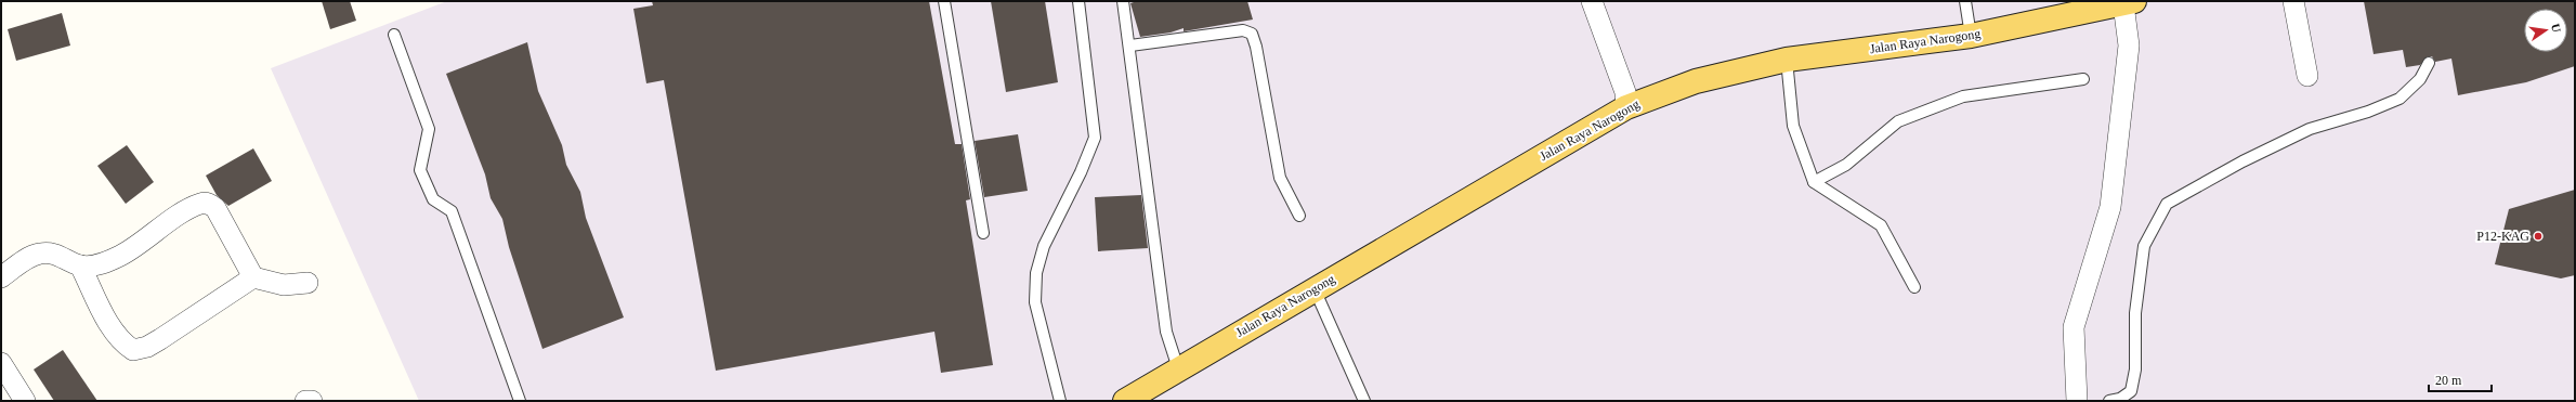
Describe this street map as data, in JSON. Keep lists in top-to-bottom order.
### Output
{
  "streets": {
    "main road": ["Jalan Raya Narogong"]
  },
  "places": ["P12-KAG"],
  "scale_bar": "20 m",
  "north": "right"
}
